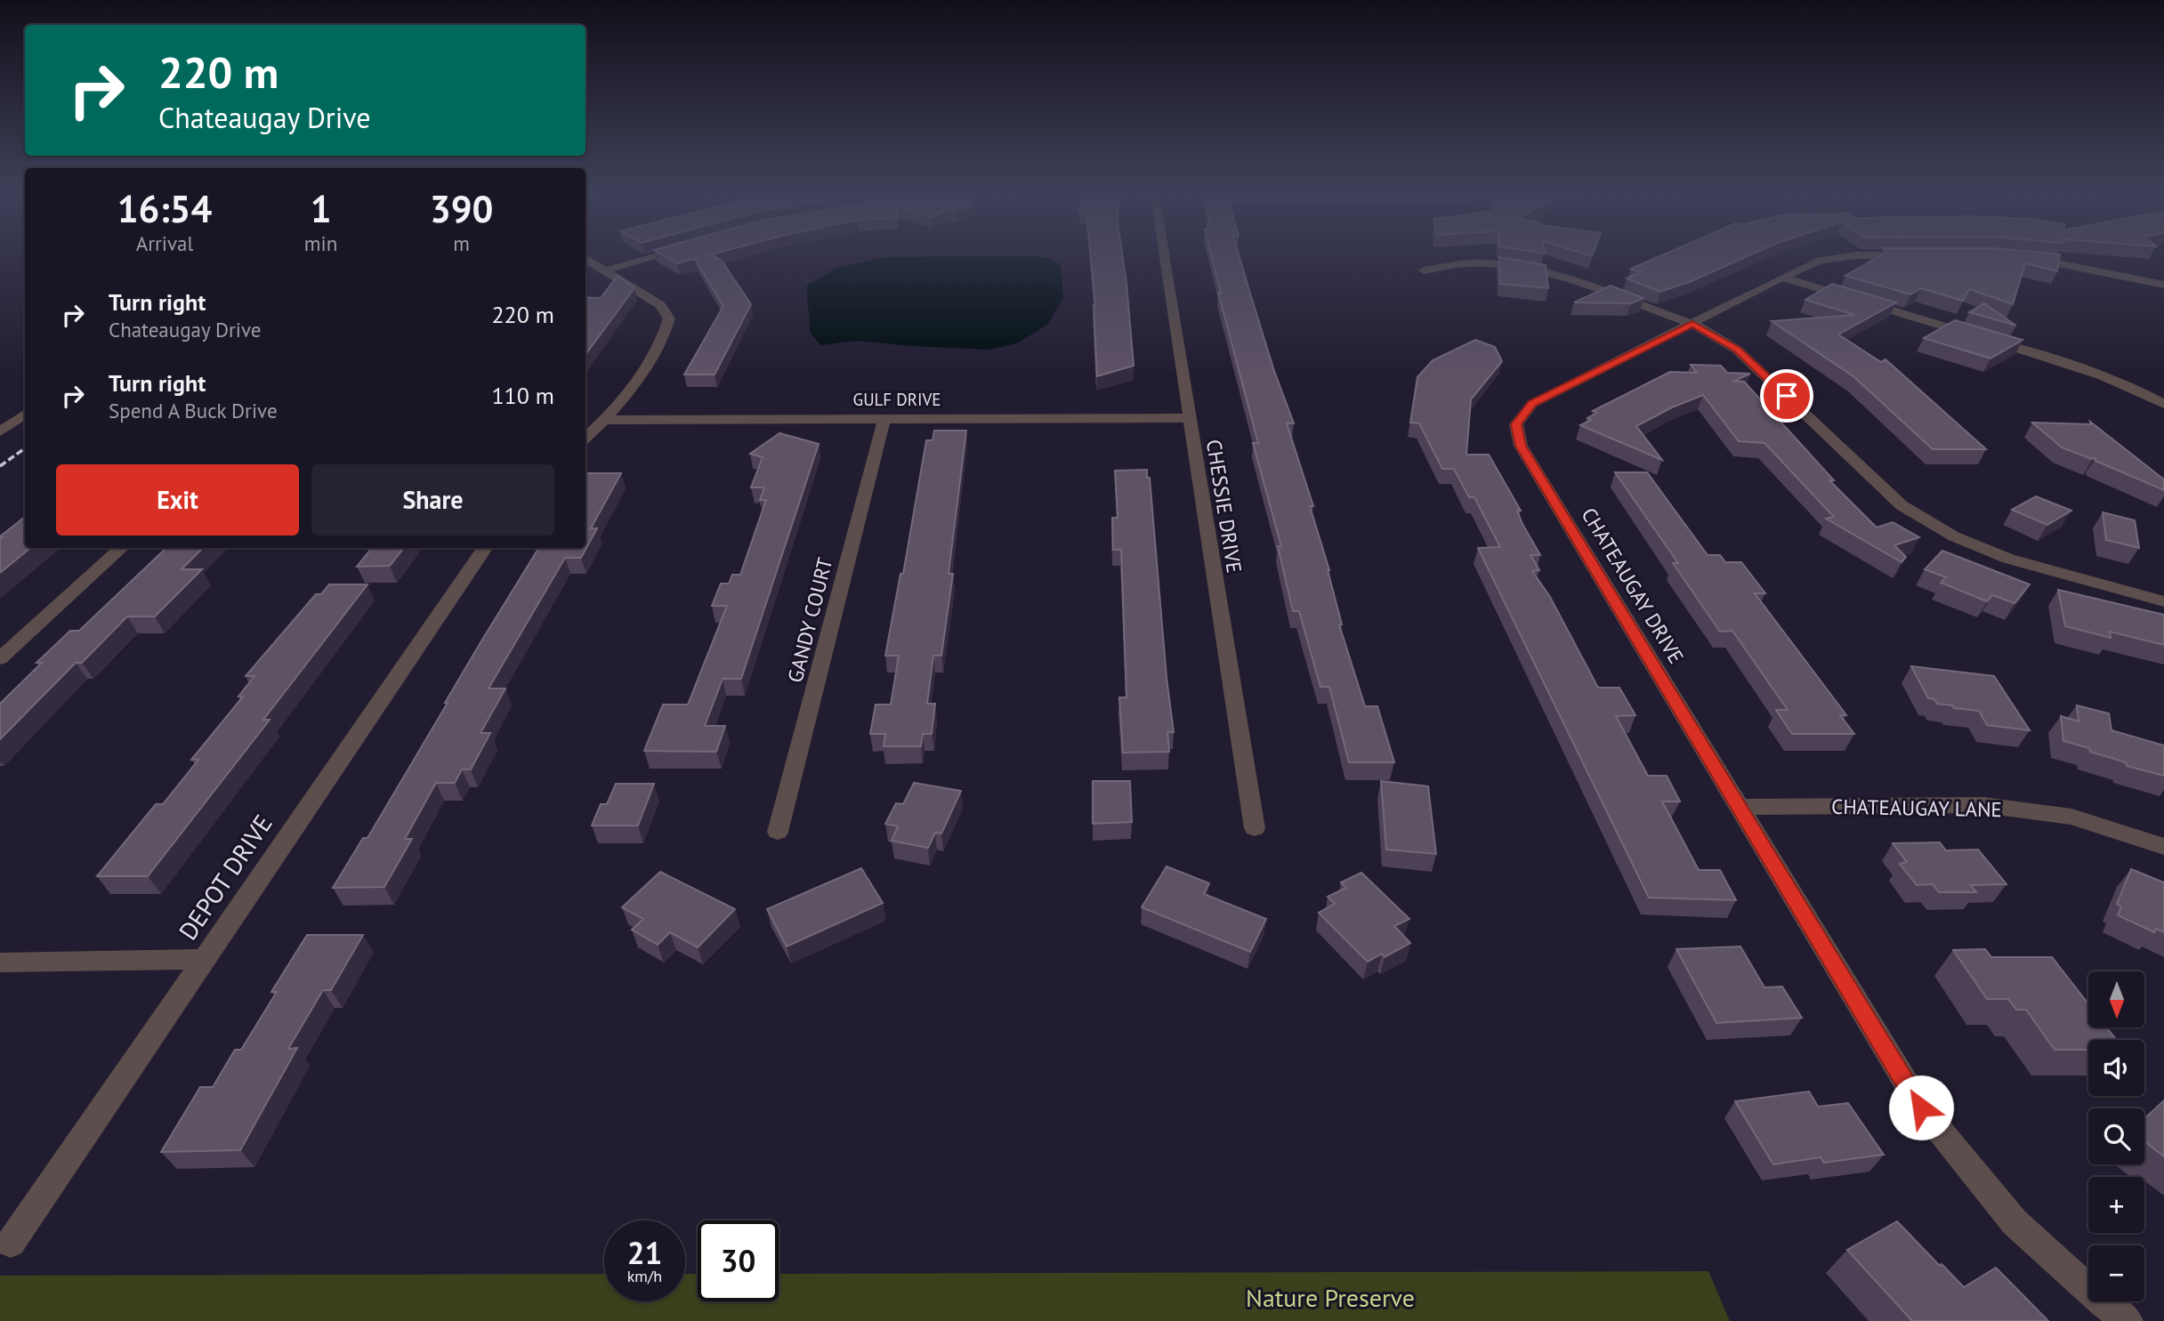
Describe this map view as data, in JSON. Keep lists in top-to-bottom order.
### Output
{
  "streets": {
    "street": [
      "GULF DRIVE",
      "CHESSIE DRIVE",
      "CHATEAUGAY DRIVE",
      "GANDY COURT",
      "CHATEAUGAY LANE",
      "DEPOT DRIVE"
    ]
  },
  "crossings": [
    ["GULF DRIVE", "CHESSIE DRIVE"],
    ["GULF DRIVE", "GANDY COURT"],
    ["CHATEAUGAY DRIVE", "CHATEAUGAY LANE"]
  ],
  "parks": ["Nature Preserve"],
  "north": "bottom",
  "page": {
    "turn": ["220 m", "Chateaugay Drive"],
    "eta": [
      "16:54",
      "Arrival",
      "1",
      "min",
      "390",
      "m"
    ],
    "list": [
      {
        "name": "Turn right",
        "note": "Chateaugay Drive",
        "value": "220 m"
      },
      {
        "name": "Turn right",
        "note": "Spend A Buck Drive",
        "value": "110 m"
      }
    ],
    "buttons": ["Exit", "Share"],
    "map_buttons": ["+", "−"],
    "speed": "21 km/h",
    "limit": "30"
  }
}
